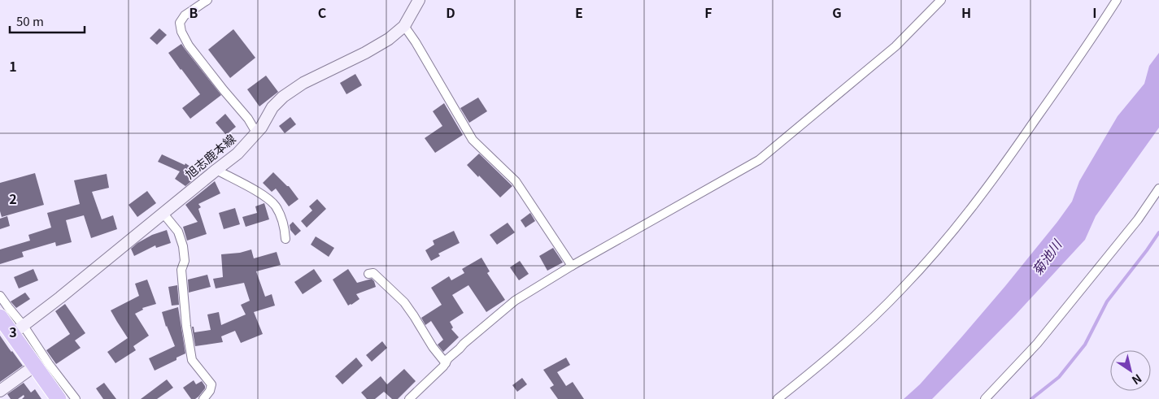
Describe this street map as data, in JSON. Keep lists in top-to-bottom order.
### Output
{
  "streets": {
    "main road": ["旭志鹿本線"]
  },
  "water": ["菊池川"],
  "scale_bar": "50 m",
  "north": "bottom right",
  "grid": {
    "columns": [
      "B",
      "C",
      "D",
      "E",
      "F",
      "G",
      "H",
      "I"
    ],
    "rows": ["1", "2", "3"]
  }
}
